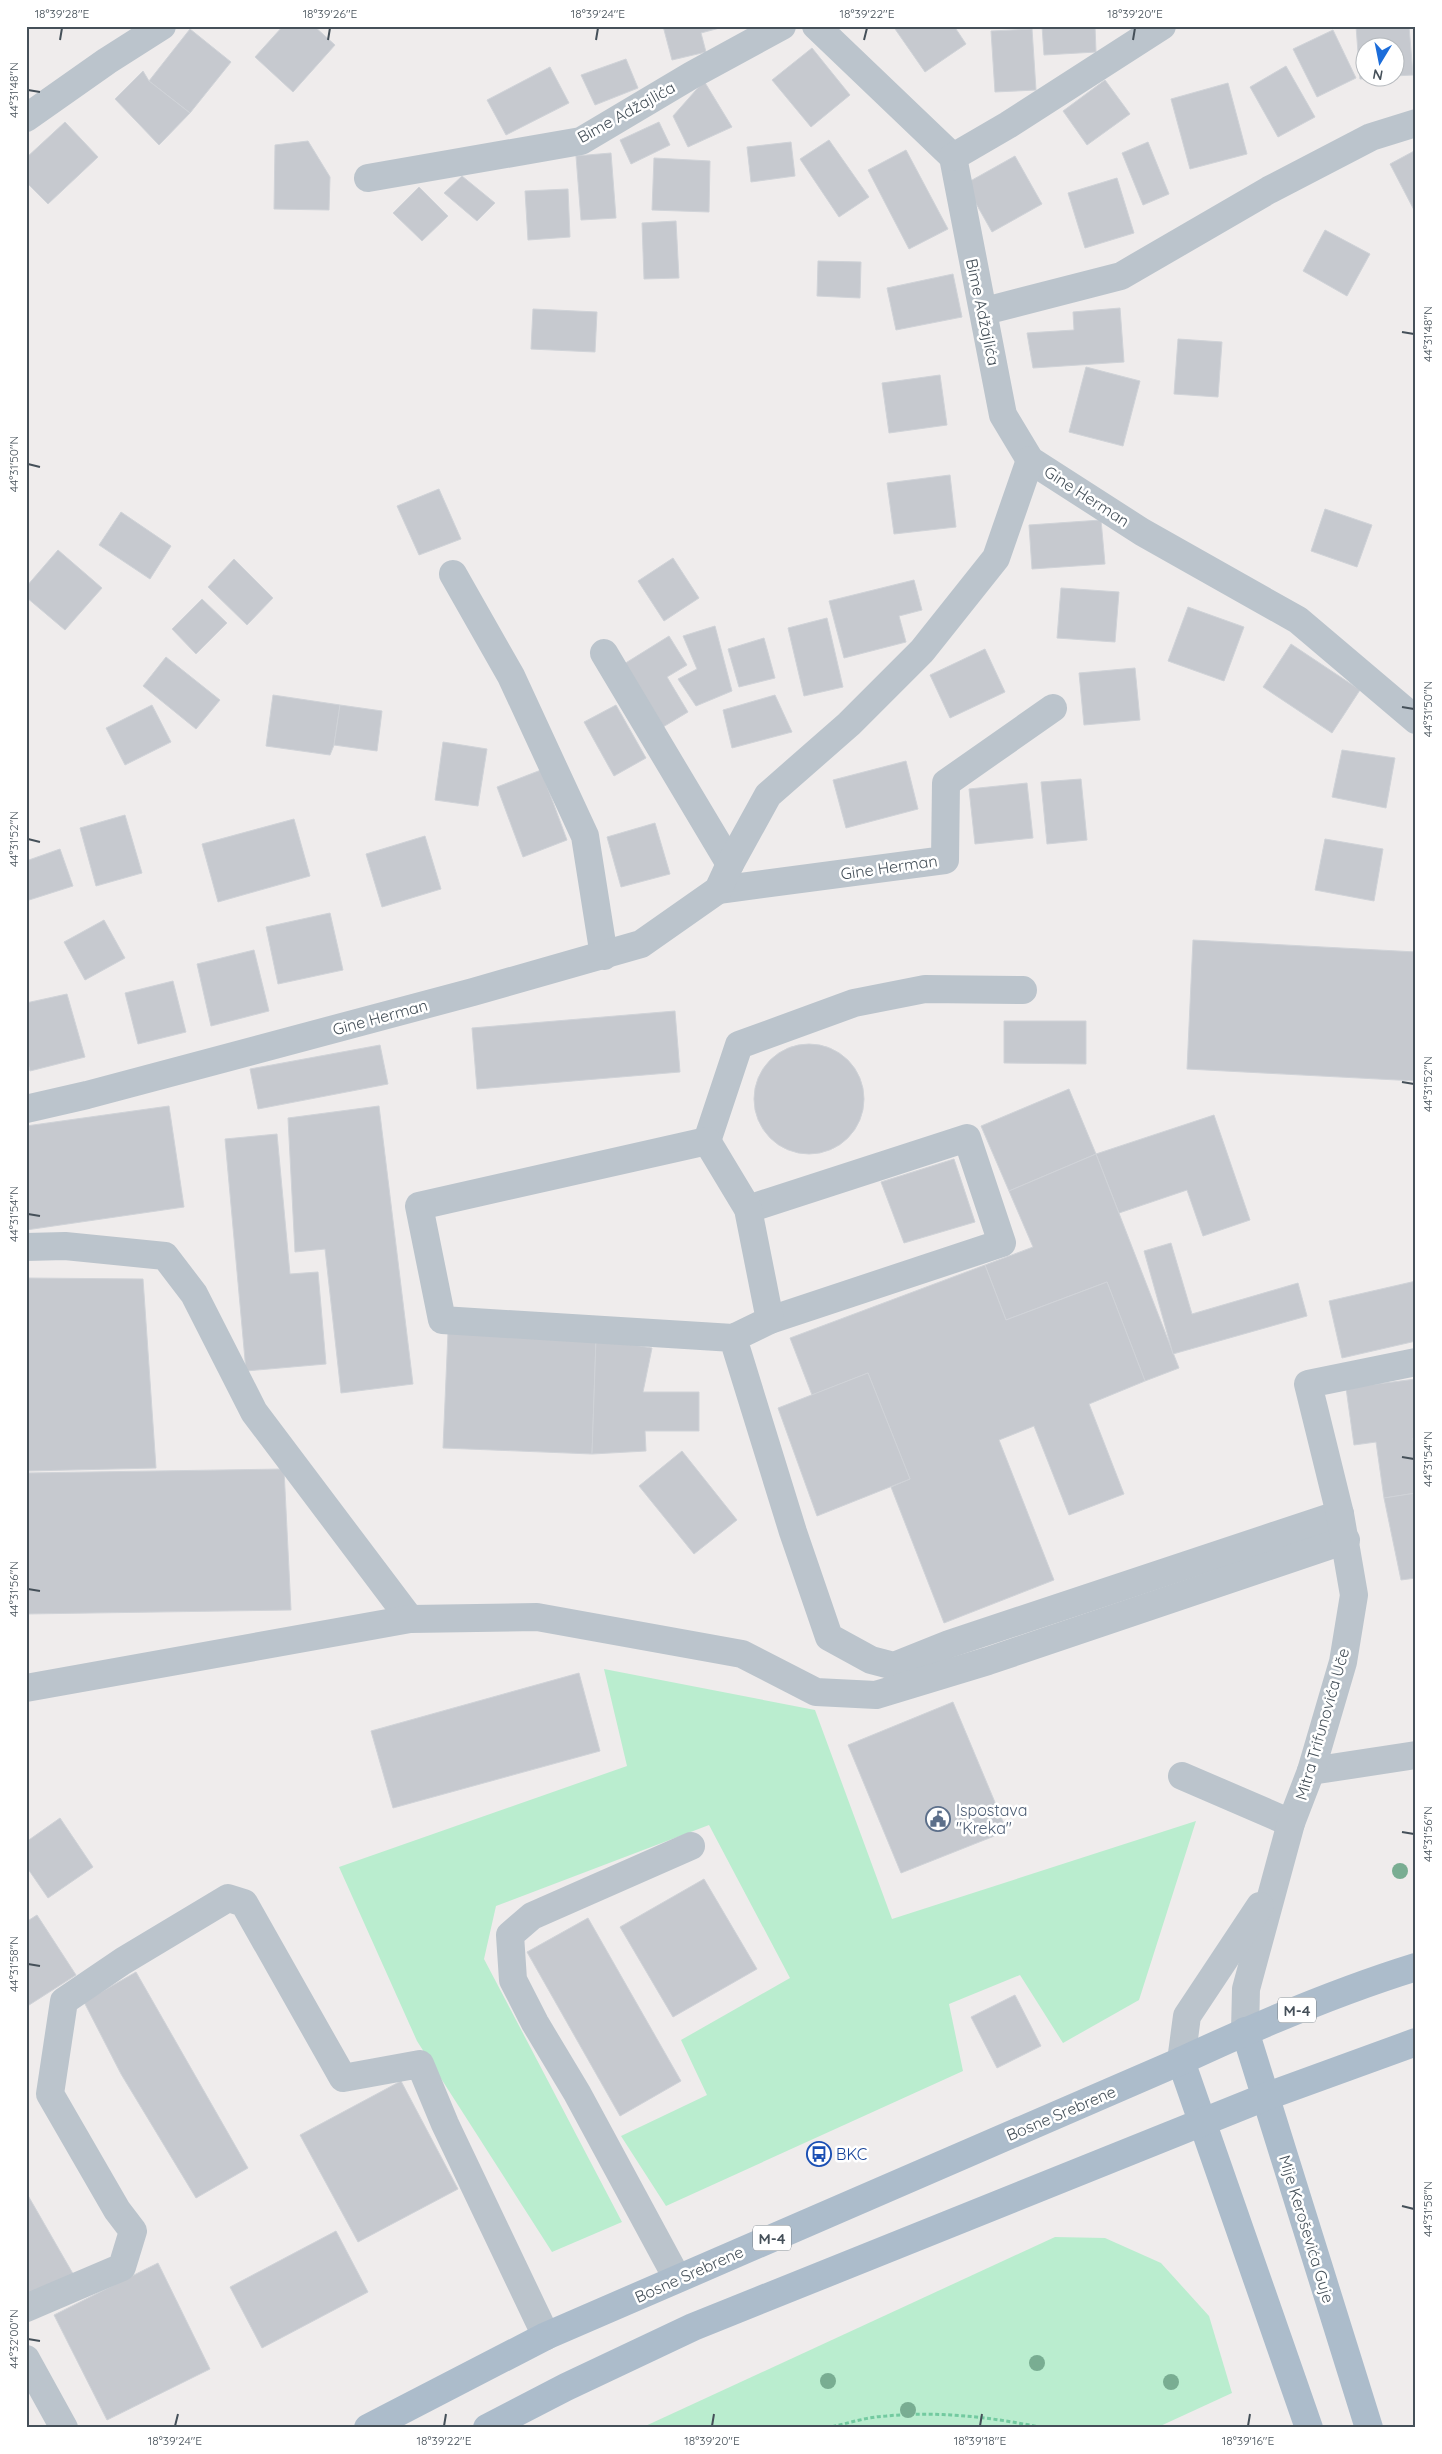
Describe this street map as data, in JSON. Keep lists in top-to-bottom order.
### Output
{
  "streets": {
    "main road": ["M-4", "Bosne Srebrene", "Mije Keroševića Guje"],
    "street": ["Bime Adžajlića", "Gine Herman", "Mitra Trifunovića Uče"]
  },
  "crossings": [
    ["Bime Adžajlića", "Gine Herman"],
    ["Mitra Trifunovića Uče", "M-4"],
    ["Mitra Trifunovića Uče", "Mije Keroševića Guje"],
    ["M-4", "Bosne Srebrene"],
    ["M-4", "Mije Keroševića Guje"]
  ],
  "places": {
    "public building": ["Ispostava \"Kreka\""],
    "bus stop": ["BKC"]
  },
  "north": "bottom",
  "coordinates": [
    "18°39'28\"E",
    "18°39'26\"E",
    "18°39'24\"E",
    "18°39'22\"E",
    "18°39'20\"E",
    "44°31'48\"N",
    "44°31'50\"N",
    "44°31'52\"N",
    "44°31'54\"N",
    "44°31'56\"N",
    "44°31'58\"N",
    "44°32'00\"N",
    "18°39'18\"E",
    "18°39'16\"E"
  ]
}
